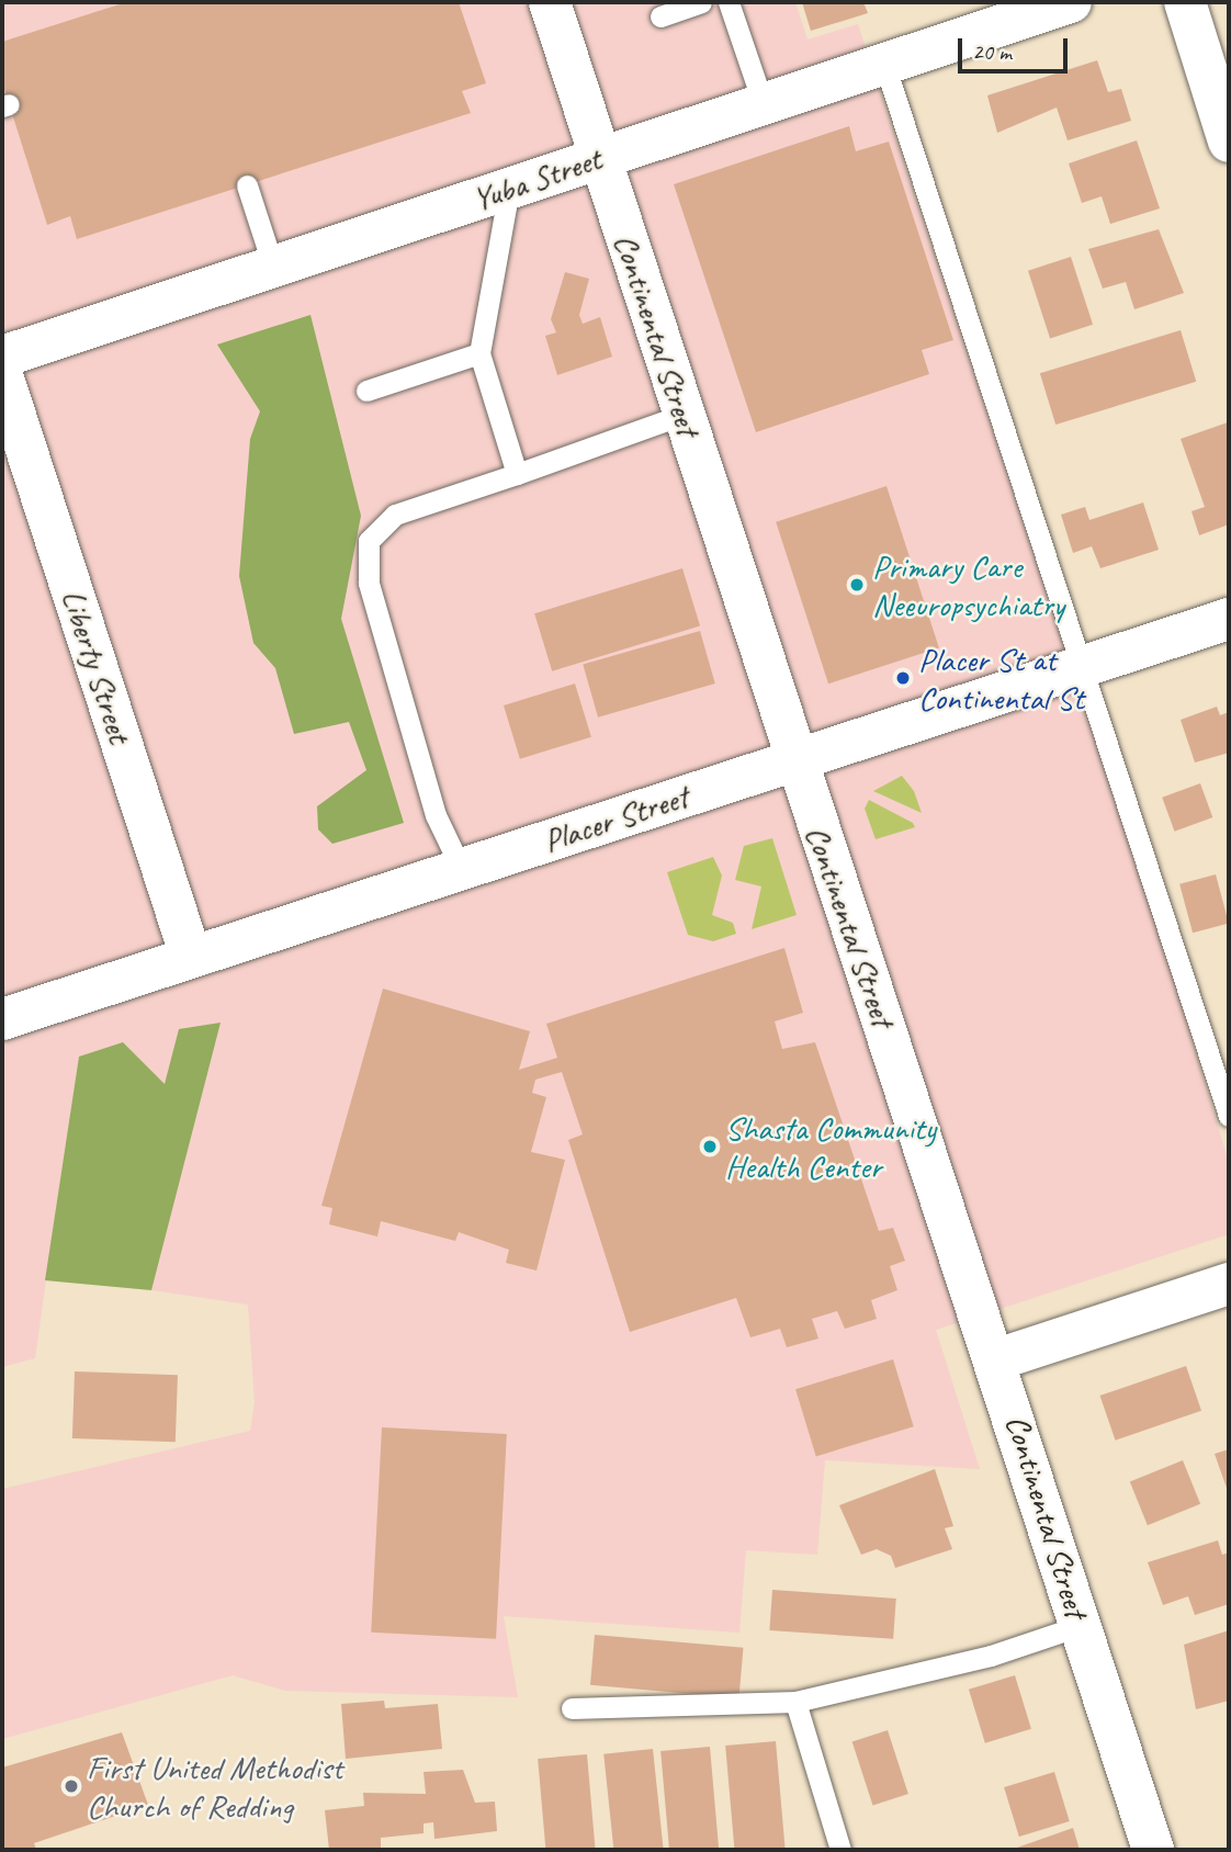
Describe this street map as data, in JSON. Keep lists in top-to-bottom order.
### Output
{
  "streets": {
    "street": [
      "Yuba Street",
      "Continental Street",
      "Liberty Street",
      "Placer Street"
    ]
  },
  "crossings": [
    ["Yuba Street", "Continental Street"],
    ["Continental Street", "Placer Street"],
    ["Liberty Street", "Placer Street"]
  ],
  "places": [
    "Primary Care Neeuropsychiatry",
    "Placer St at Continental St",
    "Shasta Community Health Center",
    "First United Methodist Church of Redding"
  ],
  "scale_bar": "20 m"
}
